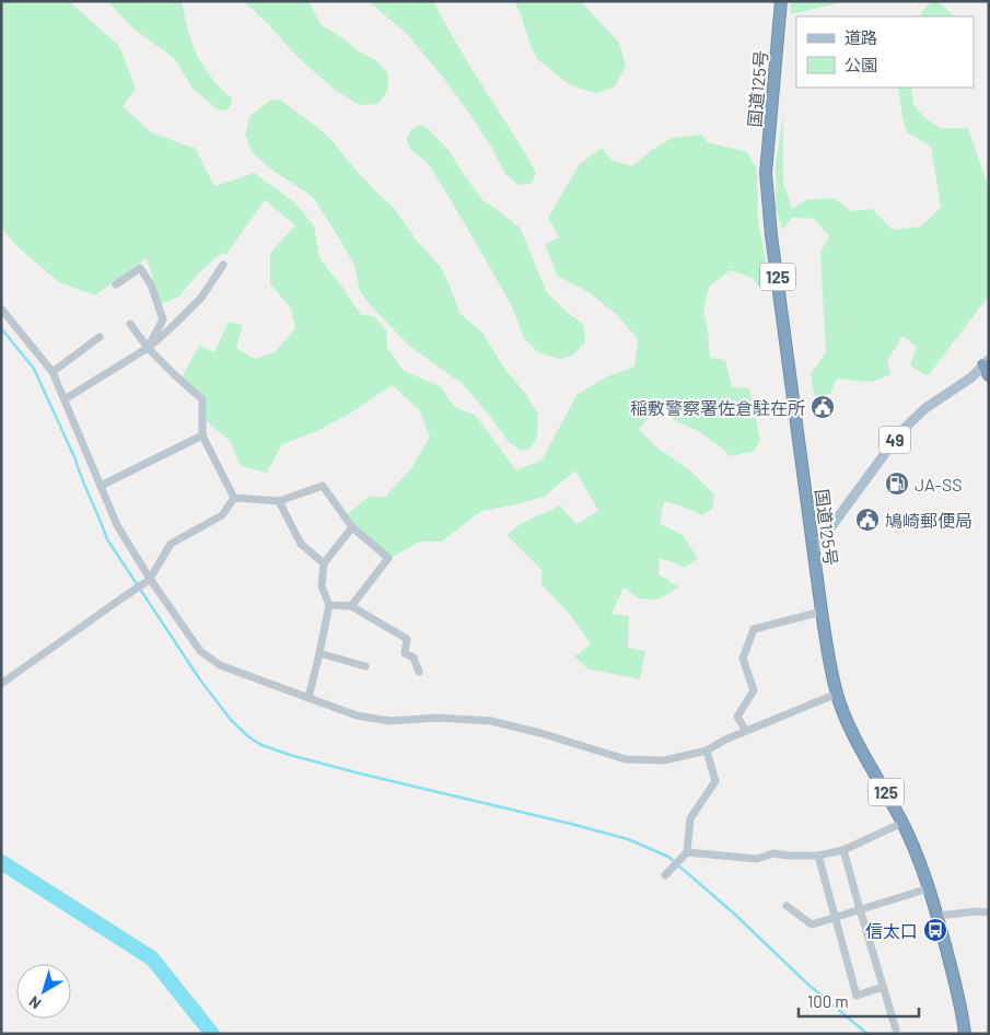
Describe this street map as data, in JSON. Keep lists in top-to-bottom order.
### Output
{
  "streets": {
    "highway": ["国道125号", "125"],
    "main road": ["49"]
  },
  "crossings": [
    ["国道125号", "49"]
  ],
  "places": {
    "public building": ["稲敷警察署佐倉駐在所", "鳩崎郵便局"],
    "fuel station": ["JA-SS"],
    "bus stop": ["信太口"]
  },
  "legend": ["道路", "公園"],
  "scale_bar": "100 m",
  "north": "bottom left"
}
